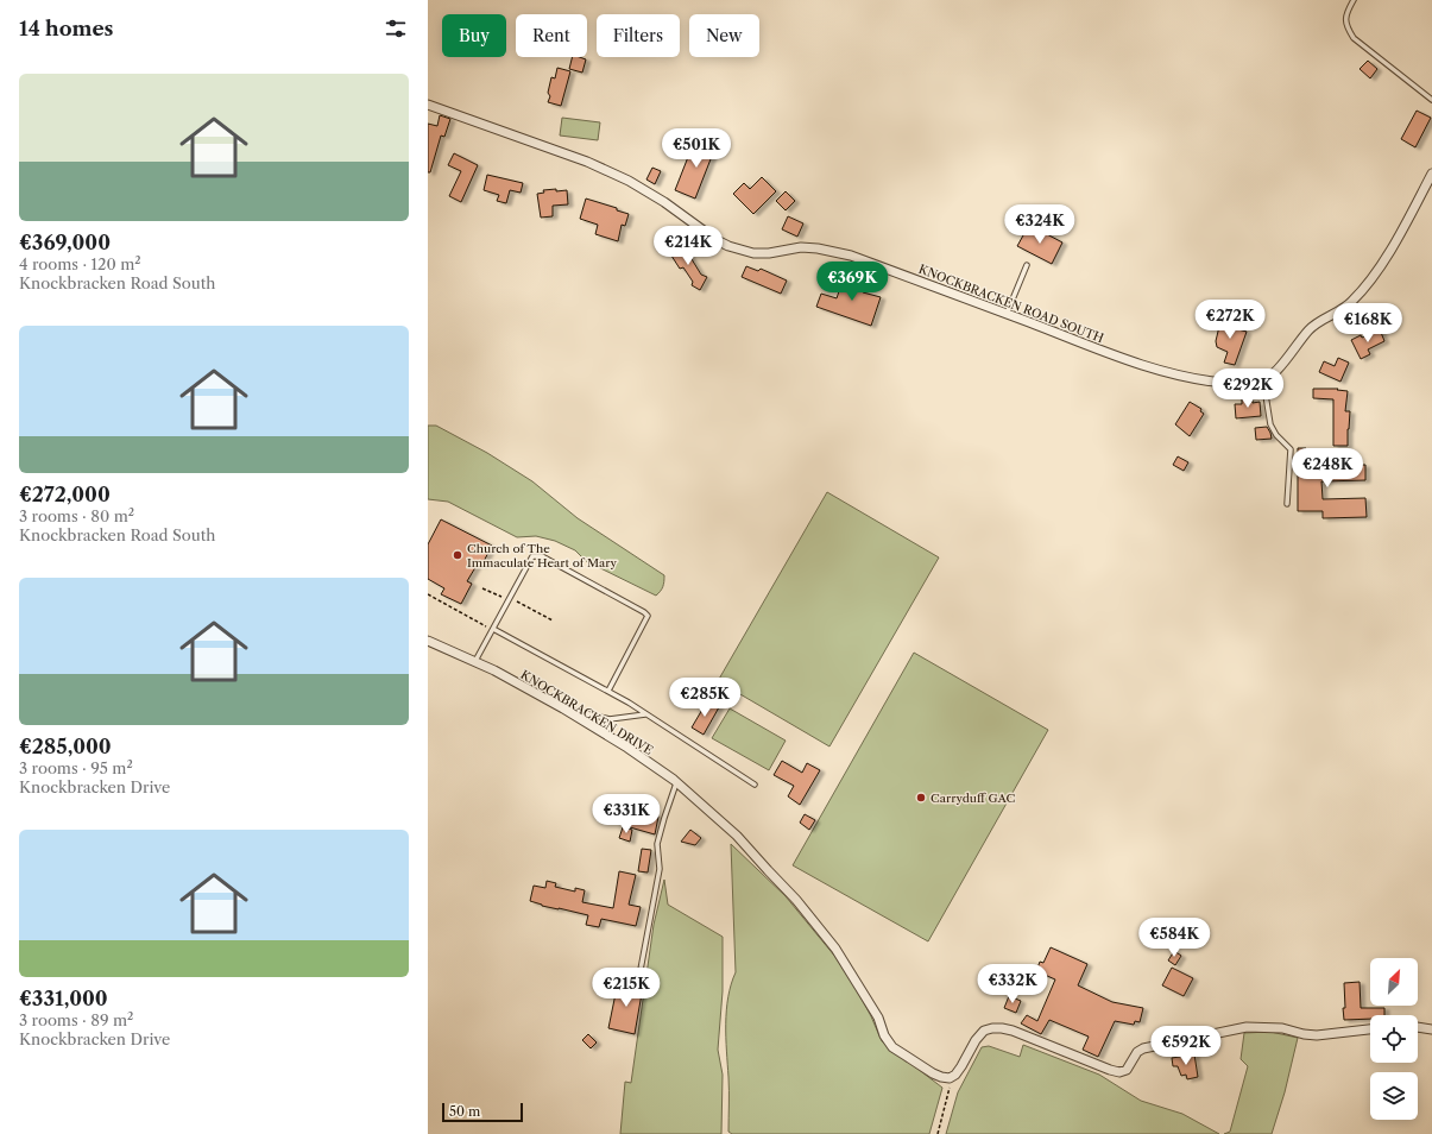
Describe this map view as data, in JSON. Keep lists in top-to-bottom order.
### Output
{
  "streets": {
    "street": ["KNOCKBRACKEN ROAD SOUTH", "KNOCKBRACKEN DRIVE"]
  },
  "places": ["Church of The Immaculate Heart of Mary", "Carryduff GAC"],
  "scale_bar": "50 m",
  "north": "top right",
  "page": {
    "heading": "14 homes",
    "chip": [
      "Buy",
      "Rent",
      "Filters",
      "New"
    ],
    "list": [
      {
        "name": "€369,000",
        "note": "4 rooms · 120 m² · Knockbracken Road South"
      },
      {
        "name": "€272,000",
        "note": "3 rooms · 80 m² · Knockbracken Road South"
      },
      {
        "name": "€285,000",
        "note": "3 rooms · 95 m² · Knockbracken Drive"
      },
      {
        "name": "€331,000",
        "note": "3 rooms · 89 m² · Knockbracken Drive"
      }
    ],
    "price": [
      "€501K",
      "€324K",
      "€214K",
      "€369K",
      "€272K",
      "€168K",
      "€292K",
      "€248K",
      "€285K",
      "€331K",
      "€584K",
      "€332K",
      "€215K",
      "€592K"
    ],
    "scale": "50 m"
  }
}
